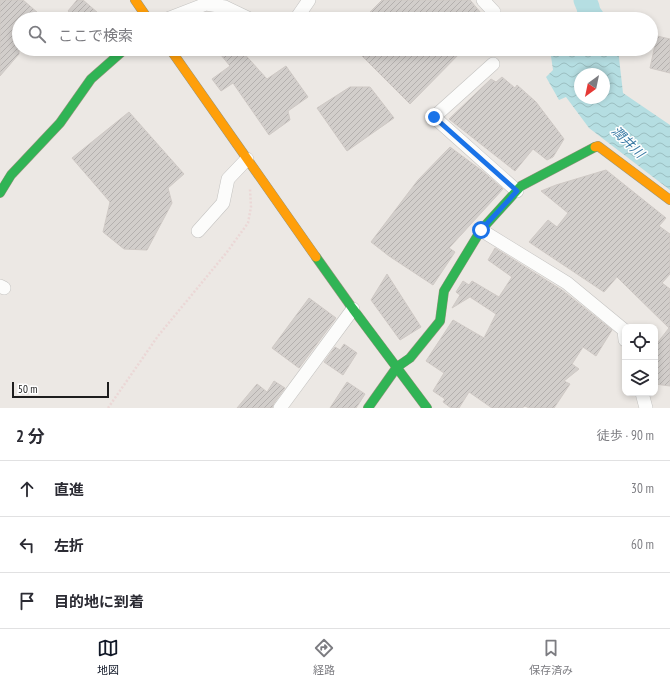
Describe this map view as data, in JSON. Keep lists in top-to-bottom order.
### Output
{
  "water": ["潤井川"],
  "scale_bar": "50 m",
  "north": "bottom left",
  "page": {
    "search": "ここで検索",
    "scale": "50 m",
    "heading": ["2 分", "徒歩 · 90 m"],
    "list": [
      ["直進", "30 m"],
      ["左折", "60 m"],
      "目的地に到着"
    ],
    "nav": ["地図", "経路", "保存済み"]
  }
}
